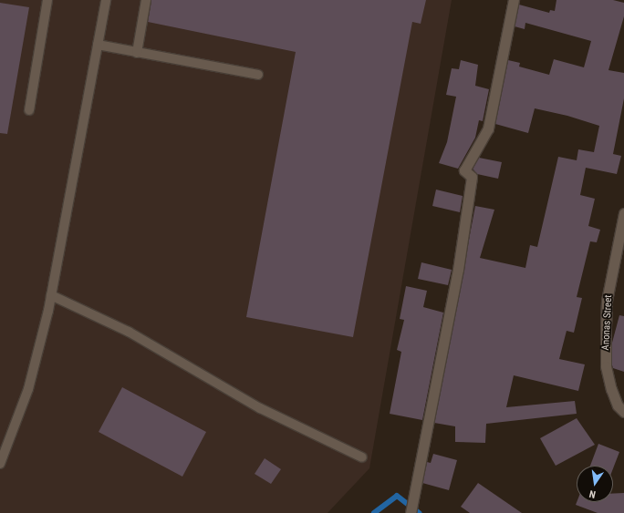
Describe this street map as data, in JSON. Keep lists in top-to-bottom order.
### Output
{
  "streets": {
    "street": ["Anonas Street"]
  },
  "north": "bottom"
}
